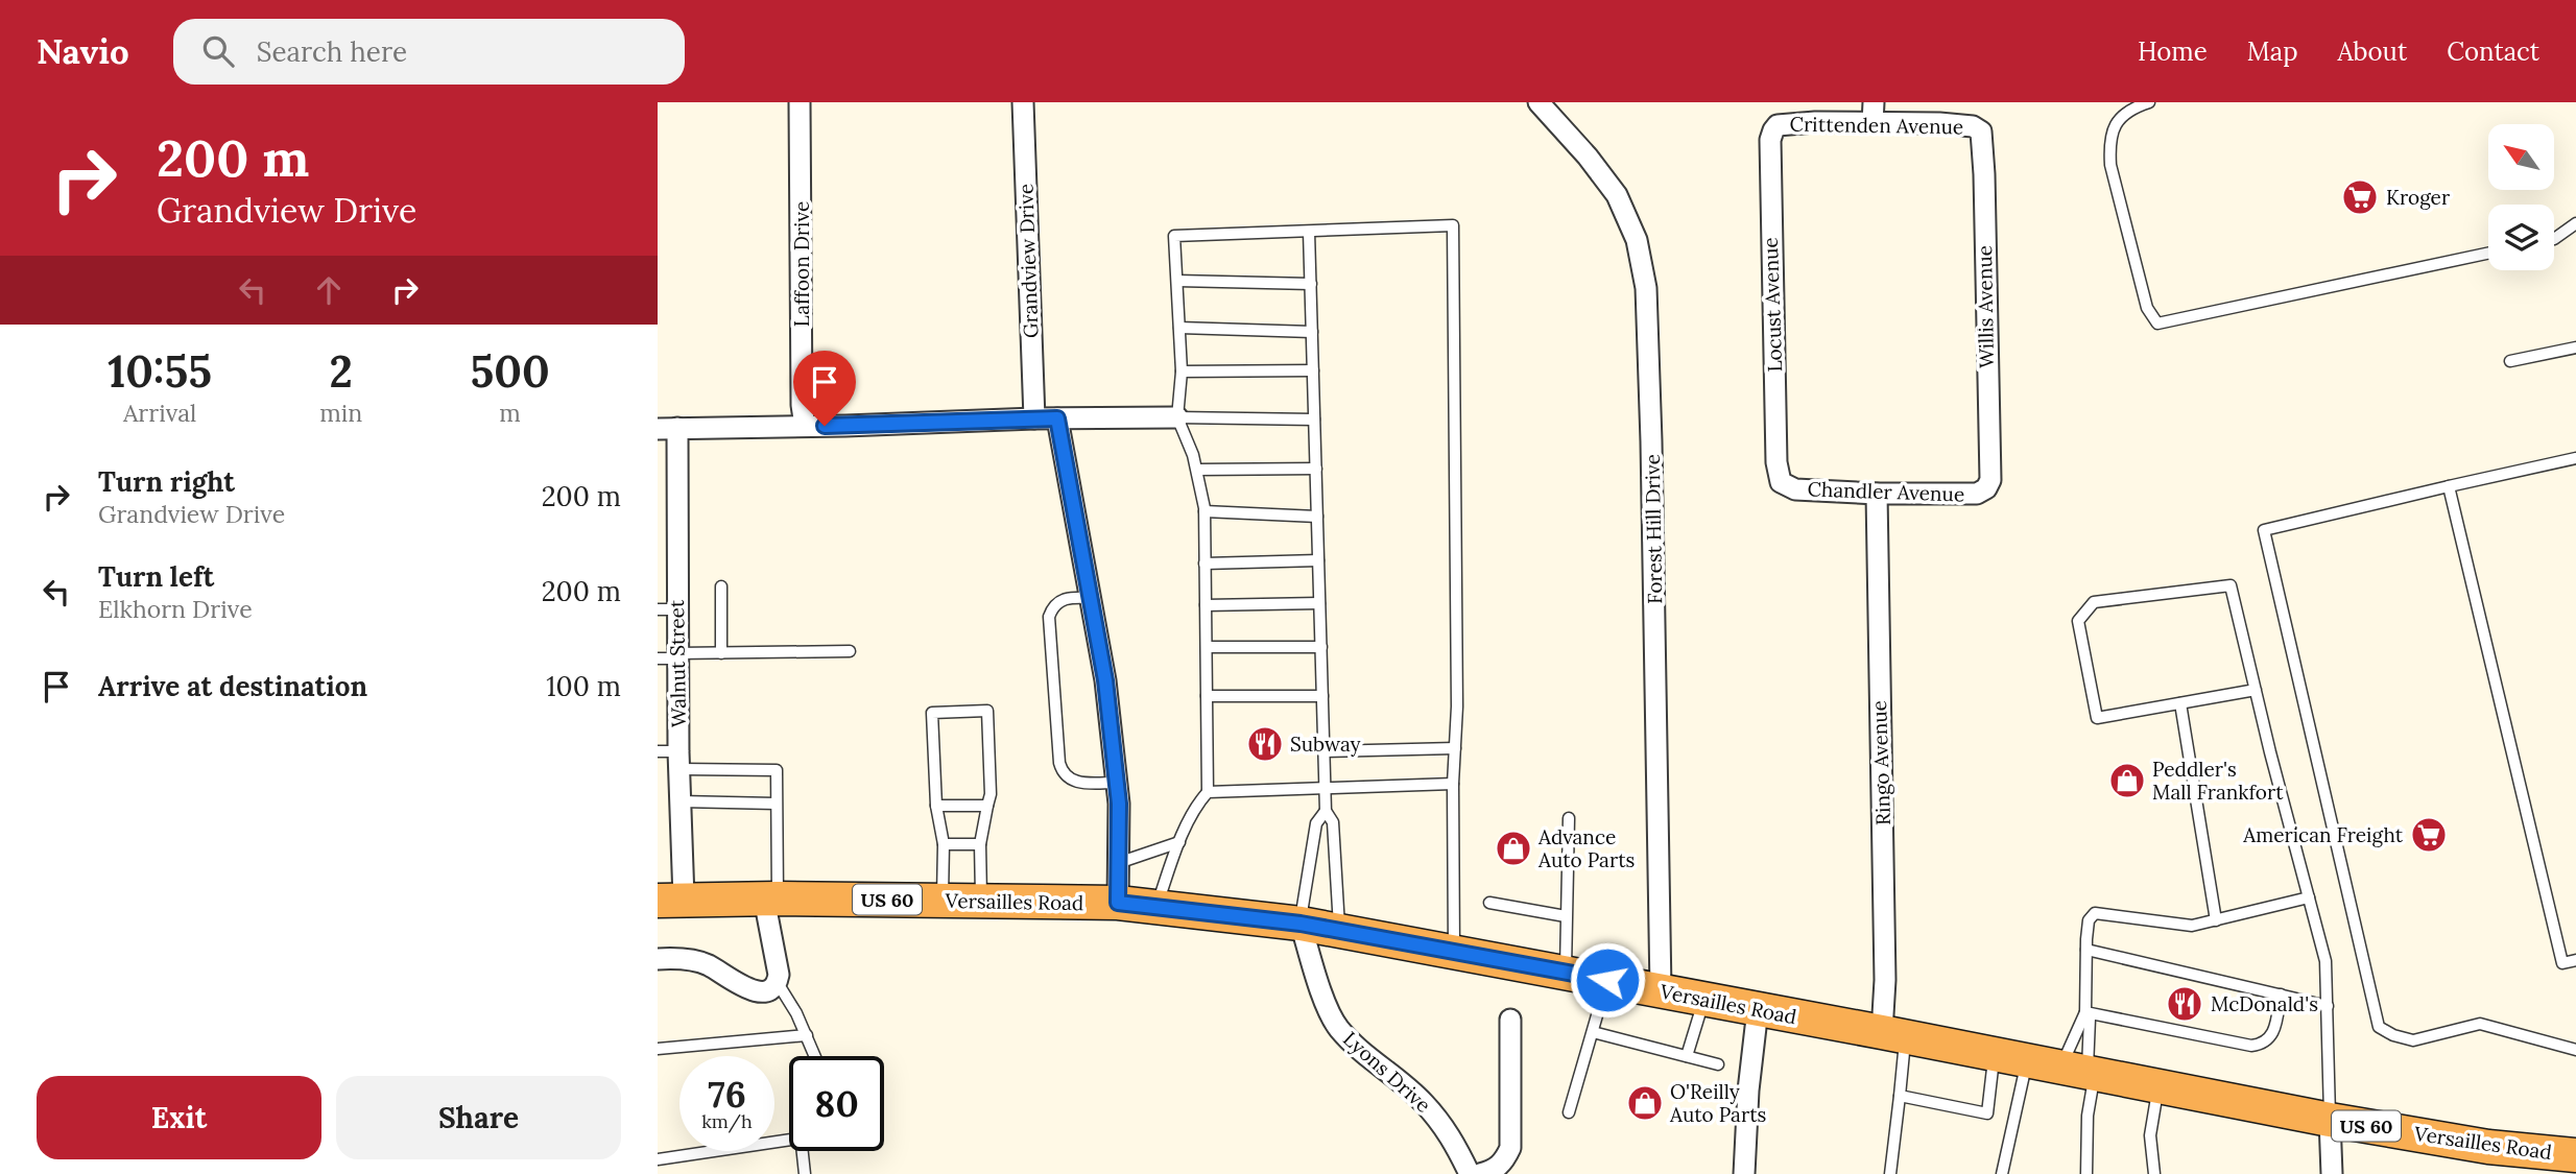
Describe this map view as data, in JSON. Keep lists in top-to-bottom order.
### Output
{
  "streets": {
    "highway": ["US 60", "Versailles Road"],
    "street": [
      "Crittenden Avenue",
      "Grandview Drive",
      "Laffoon Drive",
      "Locust Avenue",
      "Willis Avenue",
      "Chandler Avenue",
      "Forest Hill Drive",
      "Walnut Street",
      "Ringo Avenue",
      "Lyons Drive"
    ]
  },
  "crossings": [
    ["Crittenden Avenue", "Locust Avenue"],
    ["Crittenden Avenue", "Willis Avenue"],
    ["Locust Avenue", "Chandler Avenue"],
    ["Willis Avenue", "Chandler Avenue"],
    ["Chandler Avenue", "Ringo Avenue"],
    ["Forest Hill Drive", "Versailles Road"],
    ["Walnut Street", "Versailles Road"],
    ["Ringo Avenue", "Versailles Road"],
    ["Versailles Road", "Lyons Drive"]
  ],
  "places": {
    "supermarket": ["Kroger", "American Freight"],
    "restaurant": ["Subway", "McDonald's"],
    "shop": ["Peddler's Mall Frankfort", "Advance Auto Parts", "O'Reilly Auto Parts"]
  },
  "north": "top left",
  "page": {
    "header": "Navio",
    "search": "Search here",
    "nav": [
      "Home",
      "Map",
      "About",
      "Contact"
    ],
    "turn": ["200 m", "Grandview Drive"],
    "eta": [
      "10:55",
      "Arrival",
      "2",
      "min",
      "500",
      "m"
    ],
    "list": [
      {
        "name": "Turn right",
        "note": "Grandview Drive",
        "value": "200 m"
      },
      {
        "name": "Turn left",
        "note": "Elkhorn Drive",
        "value": "200 m"
      },
      {
        "name": "Arrive at destination",
        "value": "100 m"
      }
    ],
    "speed": "76 km/h",
    "limit": "80",
    "buttons": ["Exit", "Share"]
  }
}
